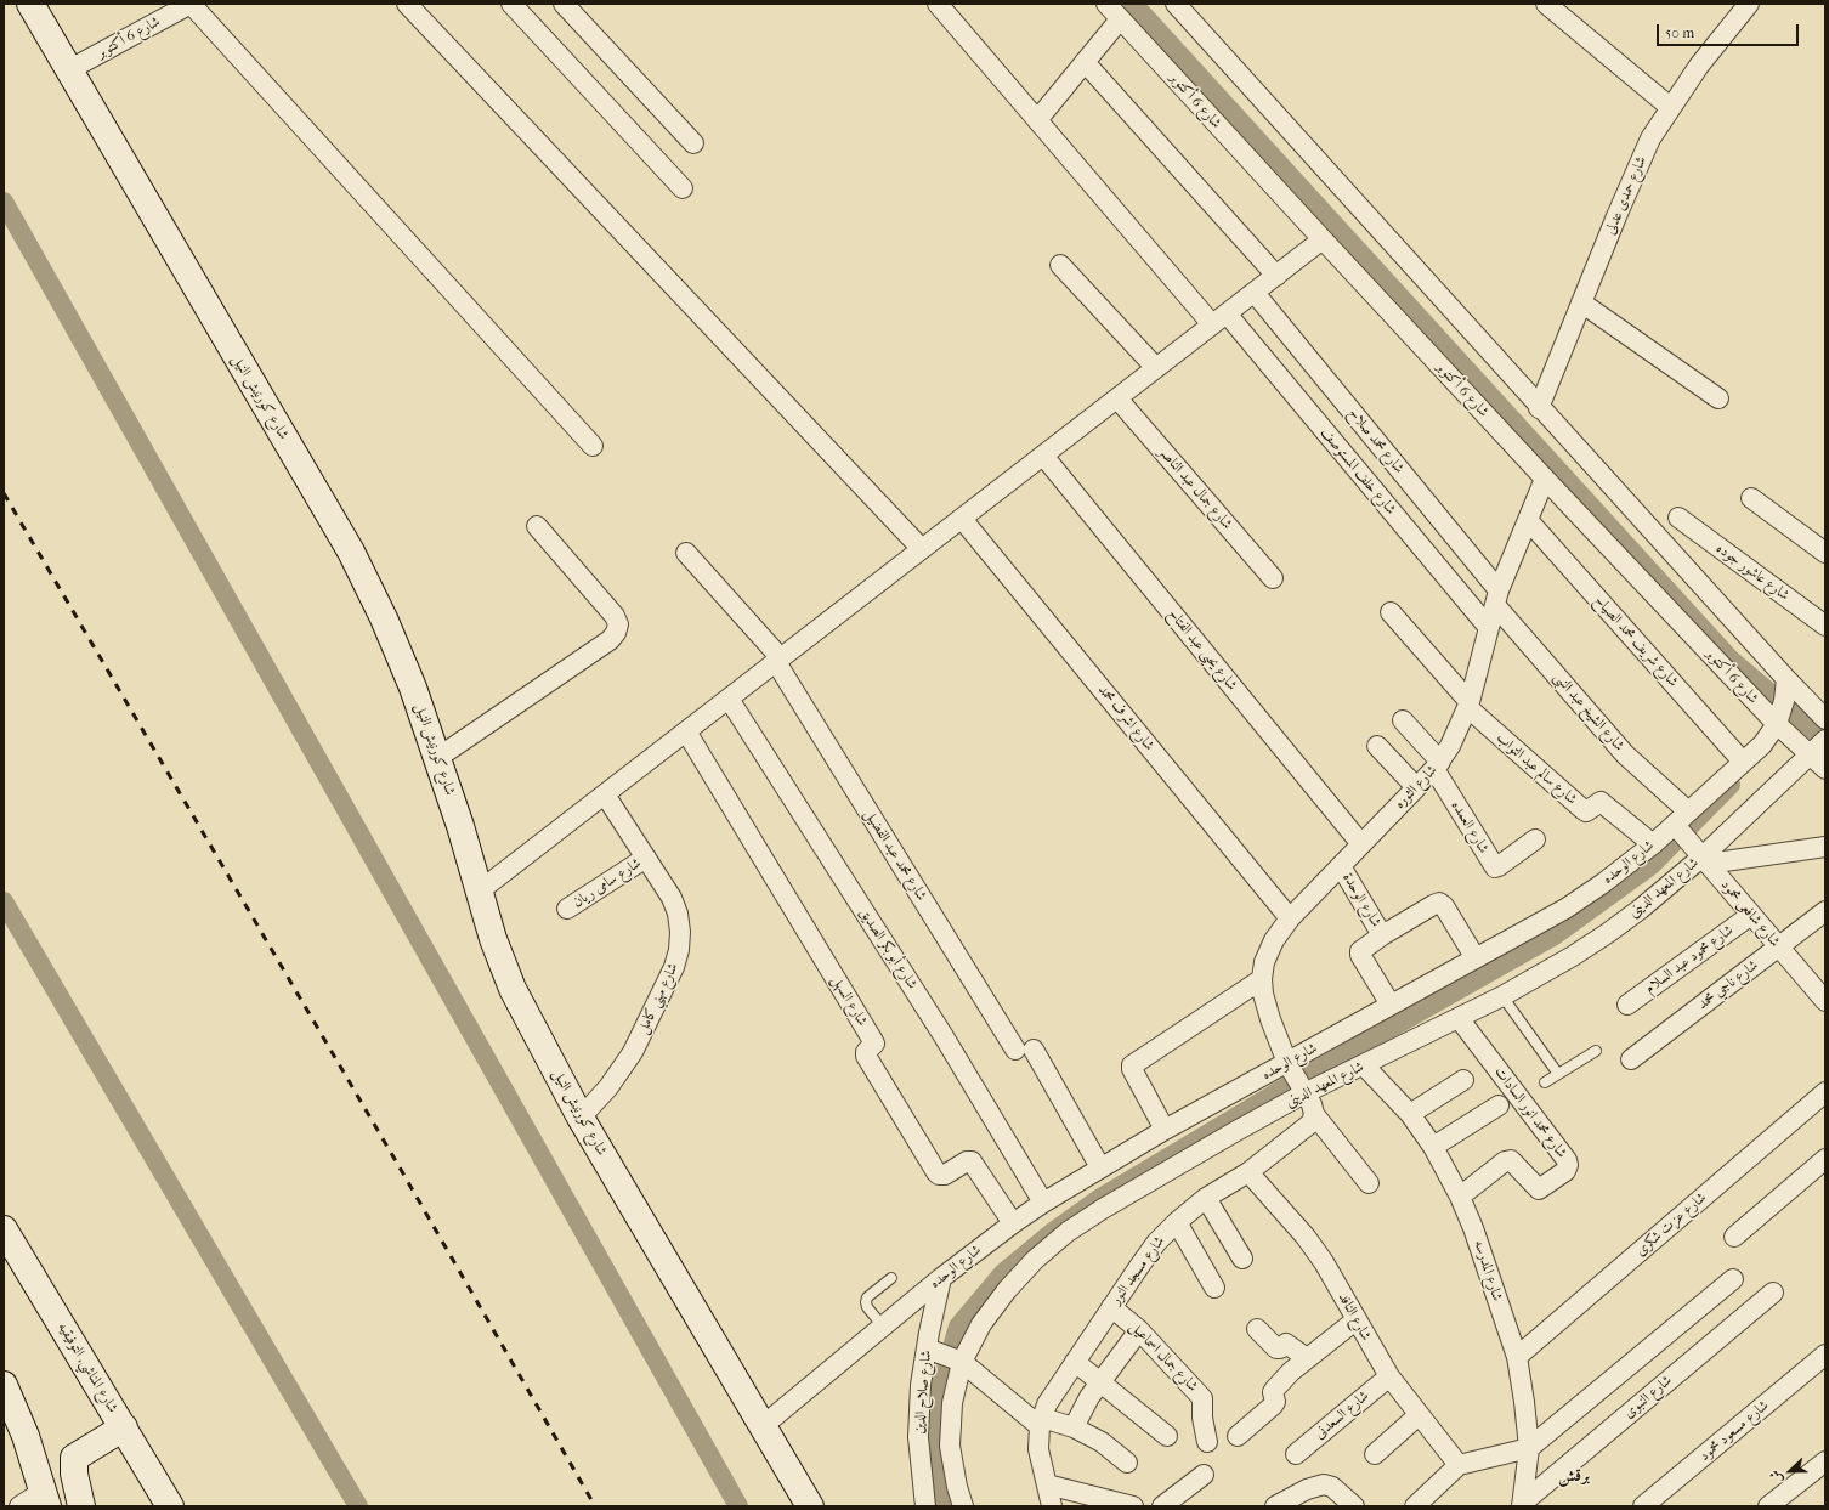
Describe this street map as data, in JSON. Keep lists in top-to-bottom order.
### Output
{
  "streets": {
    "main road": ["شارع كورنيش النيل", "شارع المناشي, التوفيقيه"],
    "street": [
      "شارع 6 أكتوبر",
      "شارع حمدى عدلى",
      "شارع محمد صلاح",
      "شارع خلف المستوصف",
      "شارع جمال عبد الناصر",
      "شارع عاشور جوده",
      "شارع شريف محمد الصياح",
      "شارع يحيى عبد الفتاح",
      "شارع الشيخ عبد النبى",
      "شارع اشرف محمد",
      "شارع سالم عبد التواب",
      "شارع الثوره",
      "شارع العمده",
      "شارع محمد عبد الفضيل",
      "شارع الوحده",
      "شارع سامى ريان",
      "شارع المعهد الدينى",
      "شارع الوحدة",
      "شارع شافعى محمود",
      "شارع أبو بكر الصديق",
      "شارع محمود عبد السلام",
      "شارع ناجي محمد",
      "شارع مهني كامل",
      "شارع السهل",
      "شارع محمد انور السادات",
      "شارع عزت شكرى",
      "شارع مسجد النور",
      "شارع المدرسه",
      "شارع النافد",
      "شارع جمال اسماعيل",
      "شارع صلاح الدين",
      "شارع النبوى",
      "شارع السعدنى",
      "شارع مسعود محمود"
    ]
  },
  "crossings": [
    ["شارع 6 أكتوبر", "شارع كورنيش النيل"],
    ["شارع 6 أكتوبر", "شارع الثوره"],
    ["شارع 6 أكتوبر", "شارع الوحده"],
    ["شارع 6 أكتوبر", "شارع المعهد الدينى"],
    ["شارع كورنيش النيل", "شارع الوحده"],
    ["شارع كورنيش النيل", "شارع مهني كامل"],
    ["شارع محمد صلاح", "شارع الشيخ عبد النبى"],
    ["شارع محمد صلاح", "شارع الثوره"],
    ["شارع خلف المستوصف", "شارع الثوره"],
    ["شارع شريف محمد الصياح", "شارع الثوره"],
    ["شارع شريف محمد الصياح", "شارع الوحده"],
    ["شارع يحيى عبد الفتاح", "شارع الثوره"],
    ["شارع الشيخ عبد النبى", "شارع الثوره"],
    ["شارع الشيخ عبد النبى", "شارع الوحده"],
    ["شارع الشيخ عبد النبى", "شارع شافعى محمود"],
    ["شارع اشرف محمد", "شارع الثوره"],
    ["شارع سالم عبد التواب", "شارع الثوره"],
    ["شارع سالم عبد التواب", "شارع الوحده"],
    ["شارع الثوره", "شارع العمده"],
    ["شارع الثوره", "شارع الوحده"],
    ["شارع الثوره", "شارع الوحدة"],
    ["شارع محمد عبد الفضيل", "شارع الوحده"],
    ["شارع الوحده", "شارع شافعى محمود"],
    ["شارع الوحده", "شارع أبو بكر الصديق"],
    ["شارع الوحده", "شارع السهل"],
    ["شارع الوحده", "شارع صلاح الدين"],
    ["شارع سامى ريان", "شارع مهني كامل"],
    ["شارع المعهد الدينى", "شارع شافعى محمود"],
    ["شارع المعهد الدينى", "شارع محمد انور السادات"],
    ["شارع المعهد الدينى", "شارع المدرسه"],
    ["شارع شافعى محمود", "شارع محمود عبد السلام"],
    ["شارع شافعى محمود", "شارع ناجي محمد"],
    ["شارع محمد انور السادات", "شارع المدرسه"],
    ["شارع عزت شكرى", "شارع المدرسه"],
    ["شارع مسجد النور", "شارع النافد"],
    ["شارع مسجد النور", "شارع جمال اسماعيل"],
    ["شارع المدرسه", "شارع النبوى"],
    ["شارع النافد", "شارع السعدنى"]
  ],
  "districts": ["برقش"],
  "scale_bar": "50 m",
  "north": "left"
}
